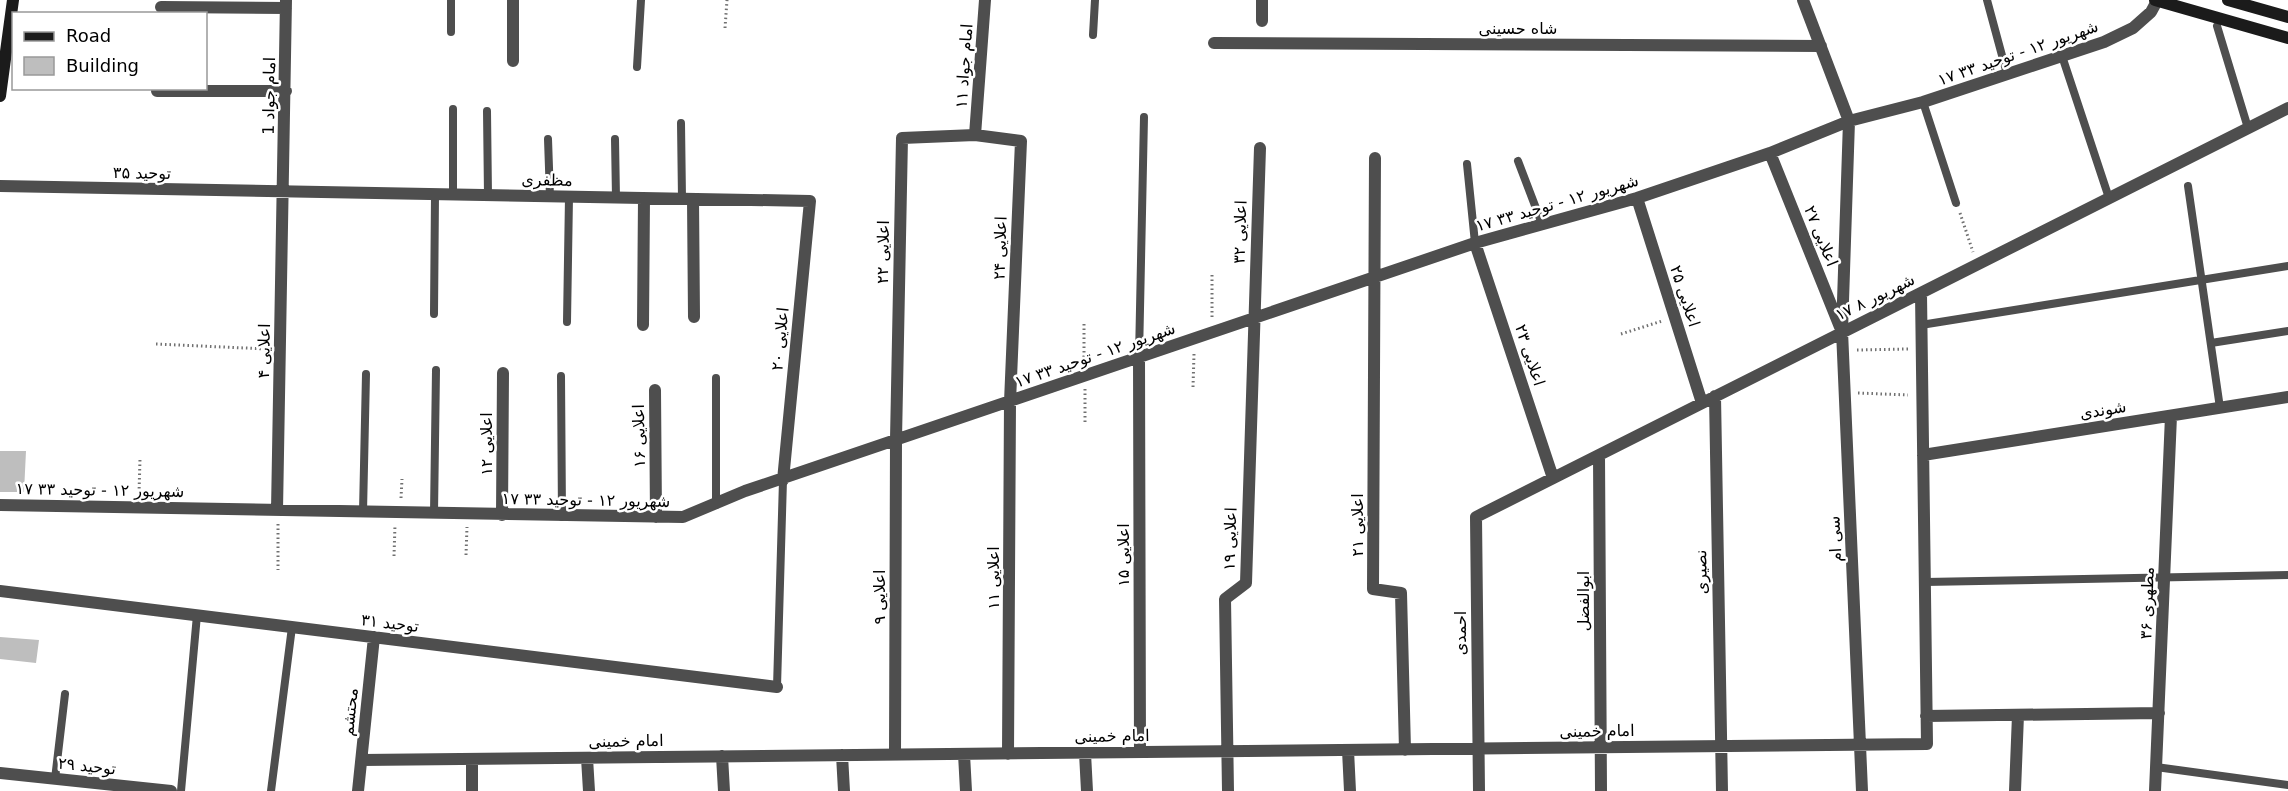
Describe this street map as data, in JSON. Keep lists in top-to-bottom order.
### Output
{
  "streets": {
    "street": [
      "شاه حسینی",
      "۱۷ شهریور ۱۲ - توحید ۳۳",
      "امام جواد ۱۱",
      "امام جواد 1",
      "توحید ۳۵",
      "مظفری",
      "اعلایی ۳۲",
      "اعلایی ۲۷",
      "اعلایی ۲۴",
      "اعلایی ۲۲",
      "اعلایی ۲۵",
      "۱۷ شهریور ۸",
      "اعلایی ۲۰",
      "اعلایی ۴",
      "اعلایی ۲۳",
      "شوندی",
      "اعلایی ۱۶",
      "اعلایی ۱۲",
      "اعلایی ۲۱",
      "اعلایی ۱۹",
      "سی ام",
      "اعلایی ۱۵",
      "نصیری",
      "اعلایی ۱۱",
      "اعلایی ۹",
      "ابوالفضل",
      "مطهری ۳۶",
      "توحید ۳۱",
      "احمدی",
      "محتشم",
      "امام خمینی",
      "توحید ۲۹"
    ]
  },
  "crossings": [
    ["۱۷ شهریور ۱۲ - توحید ۳۳", "اعلایی ۳۲"],
    ["۱۷ شهریور ۱۲ - توحید ۳۳", "اعلایی ۲۷"],
    ["۱۷ شهریور ۱۲ - توحید ۳۳", "اعلایی ۲۴"],
    ["۱۷ شهریور ۱۲ - توحید ۳۳", "اعلایی ۲۲"],
    ["۱۷ شهریور ۱۲ - توحید ۳۳", "اعلایی ۲۵"],
    ["۱۷ شهریور ۱۲ - توحید ۳۳", "اعلایی ۲۰"],
    ["۱۷ شهریور ۱۲ - توحید ۳۳", "اعلایی ۴"],
    ["۱۷ شهریور ۱۲ - توحید ۳۳", "اعلایی ۲۳"],
    ["۱۷ شهریور ۱۲ - توحید ۳۳", "اعلایی ۱۶"],
    ["۱۷ شهریور ۱۲ - توحید ۳۳", "اعلایی ۱۲"],
    ["۱۷ شهریور ۱۲ - توحید ۳۳", "اعلایی ۲۱"],
    ["۱۷ شهریور ۱۲ - توحید ۳۳", "اعلایی ۱۹"],
    ["۱۷ شهریور ۱۲ - توحید ۳۳", "سی ام"],
    ["۱۷ شهریور ۱۲ - توحید ۳۳", "اعلایی ۱۵"],
    ["۱۷ شهریور ۱۲ - توحید ۳۳", "اعلایی ۱۱"],
    ["۱۷ شهریور ۱۲ - توحید ۳۳", "اعلایی ۹"],
    ["امام جواد ۱۱", "اعلایی ۲۴"],
    ["امام جواد ۱۱", "اعلایی ۲۲"],
    ["امام جواد 1", "توحید ۳۵"],
    ["امام جواد 1", "مظفری"],
    ["امام جواد 1", "اعلایی ۴"],
    ["توحید ۳۵", "مظفری"],
    ["توحید ۳۵", "اعلایی ۴"],
    ["مظفری", "اعلایی ۲۰"],
    ["مظفری", "اعلایی ۴"],
    ["اعلایی ۳۲", "اعلایی ۱۹"],
    ["اعلایی ۲۷", "۱۷ شهریور ۸"],
    ["اعلایی ۲۷", "سی ام"],
    ["اعلایی ۲۴", "اعلایی ۲۲"],
    ["اعلایی ۲۴", "اعلایی ۱۱"],
    ["اعلایی ۲۲", "اعلایی ۹"],
    ["اعلایی ۲۵", "۱۷ شهریور ۸"],
    ["۱۷ شهریور ۸", "اعلایی ۲۳"],
    ["۱۷ شهریور ۸", "سی ام"],
    ["۱۷ شهریور ۸", "نصیری"],
    ["۱۷ شهریور ۸", "ابوالفضل"],
    ["۱۷ شهریور ۸", "احمدی"],
    ["شوندی", "مطهری ۳۶"],
    ["اعلایی ۲۱", "امام خمینی"],
    ["اعلایی ۱۹", "امام خمینی"],
    ["سی ام", "امام خمینی"],
    ["اعلایی ۱۵", "امام خمینی"],
    ["نصیری", "امام خمینی"],
    ["اعلایی ۱۱", "امام خمینی"],
    ["اعلایی ۹", "امام خمینی"],
    ["ابوالفضل", "امام خمینی"],
    ["توحید ۳۱", "محتشم"],
    ["احمدی", "امام خمینی"],
    ["محتشم", "امام خمینی"]
  ],
  "legend": ["Road", "Building"]
}
